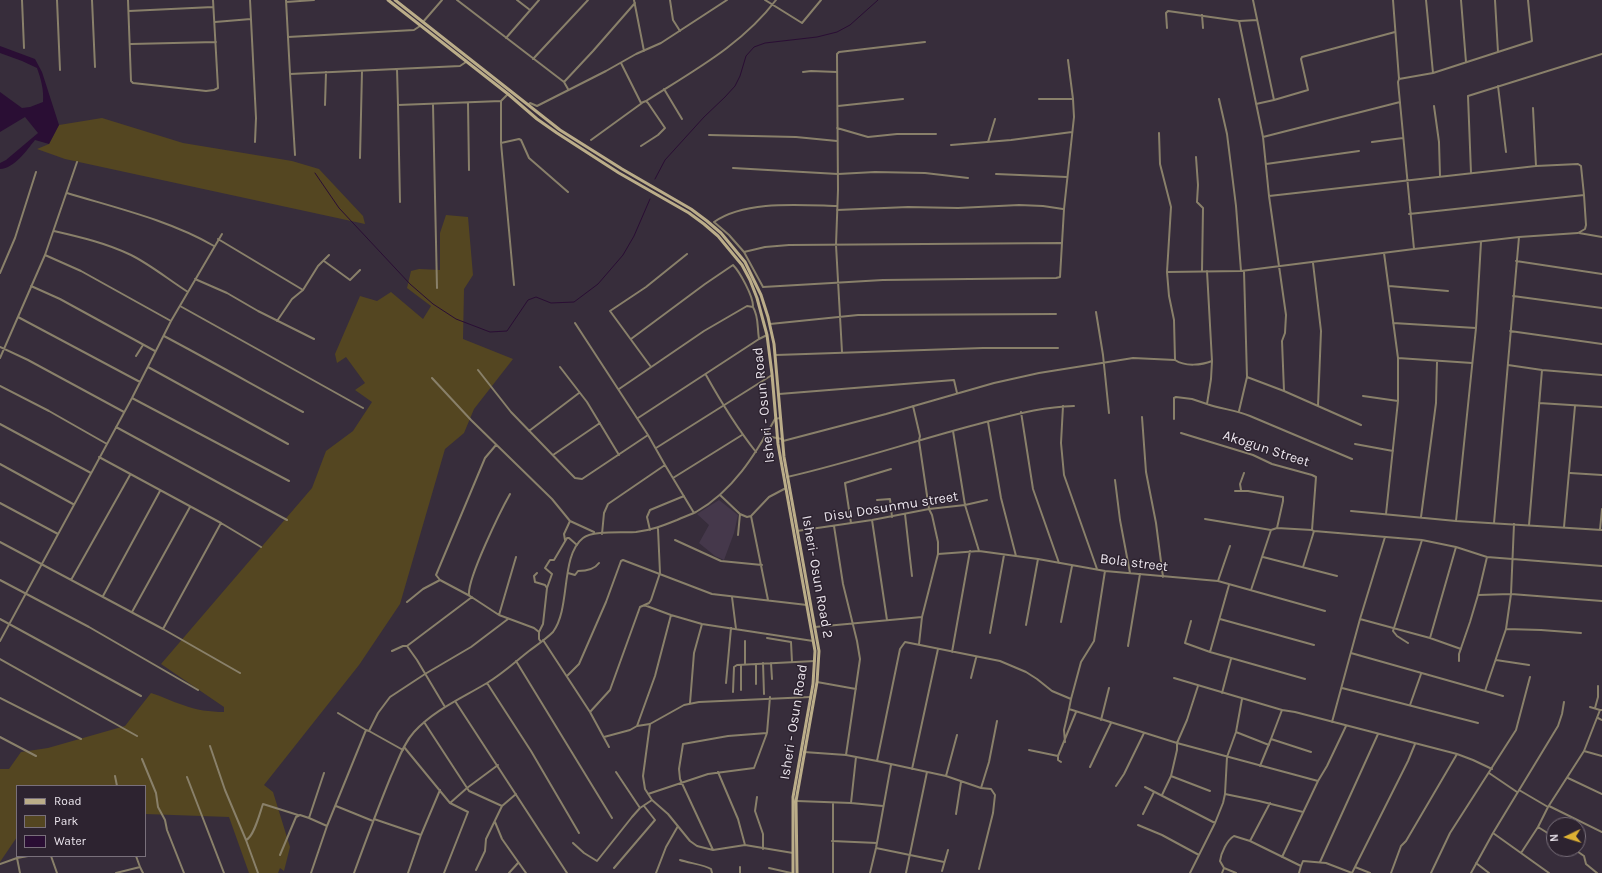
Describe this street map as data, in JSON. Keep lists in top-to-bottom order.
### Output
{
  "streets": {
    "main road": ["Isheri - Osun Road", "Isheri- Osun Road 2"],
    "street": ["Akogun Street", "Disu Dosunmu street", "Bola street"]
  },
  "crossings": [
    ["Isheri - Osun Road", "Isheri- Osun Road 2"],
    ["Disu Dosunmu street", "Isheri- Osun Road 2"]
  ],
  "legend": ["Road", "Park", "Water"],
  "north": "left"
}
